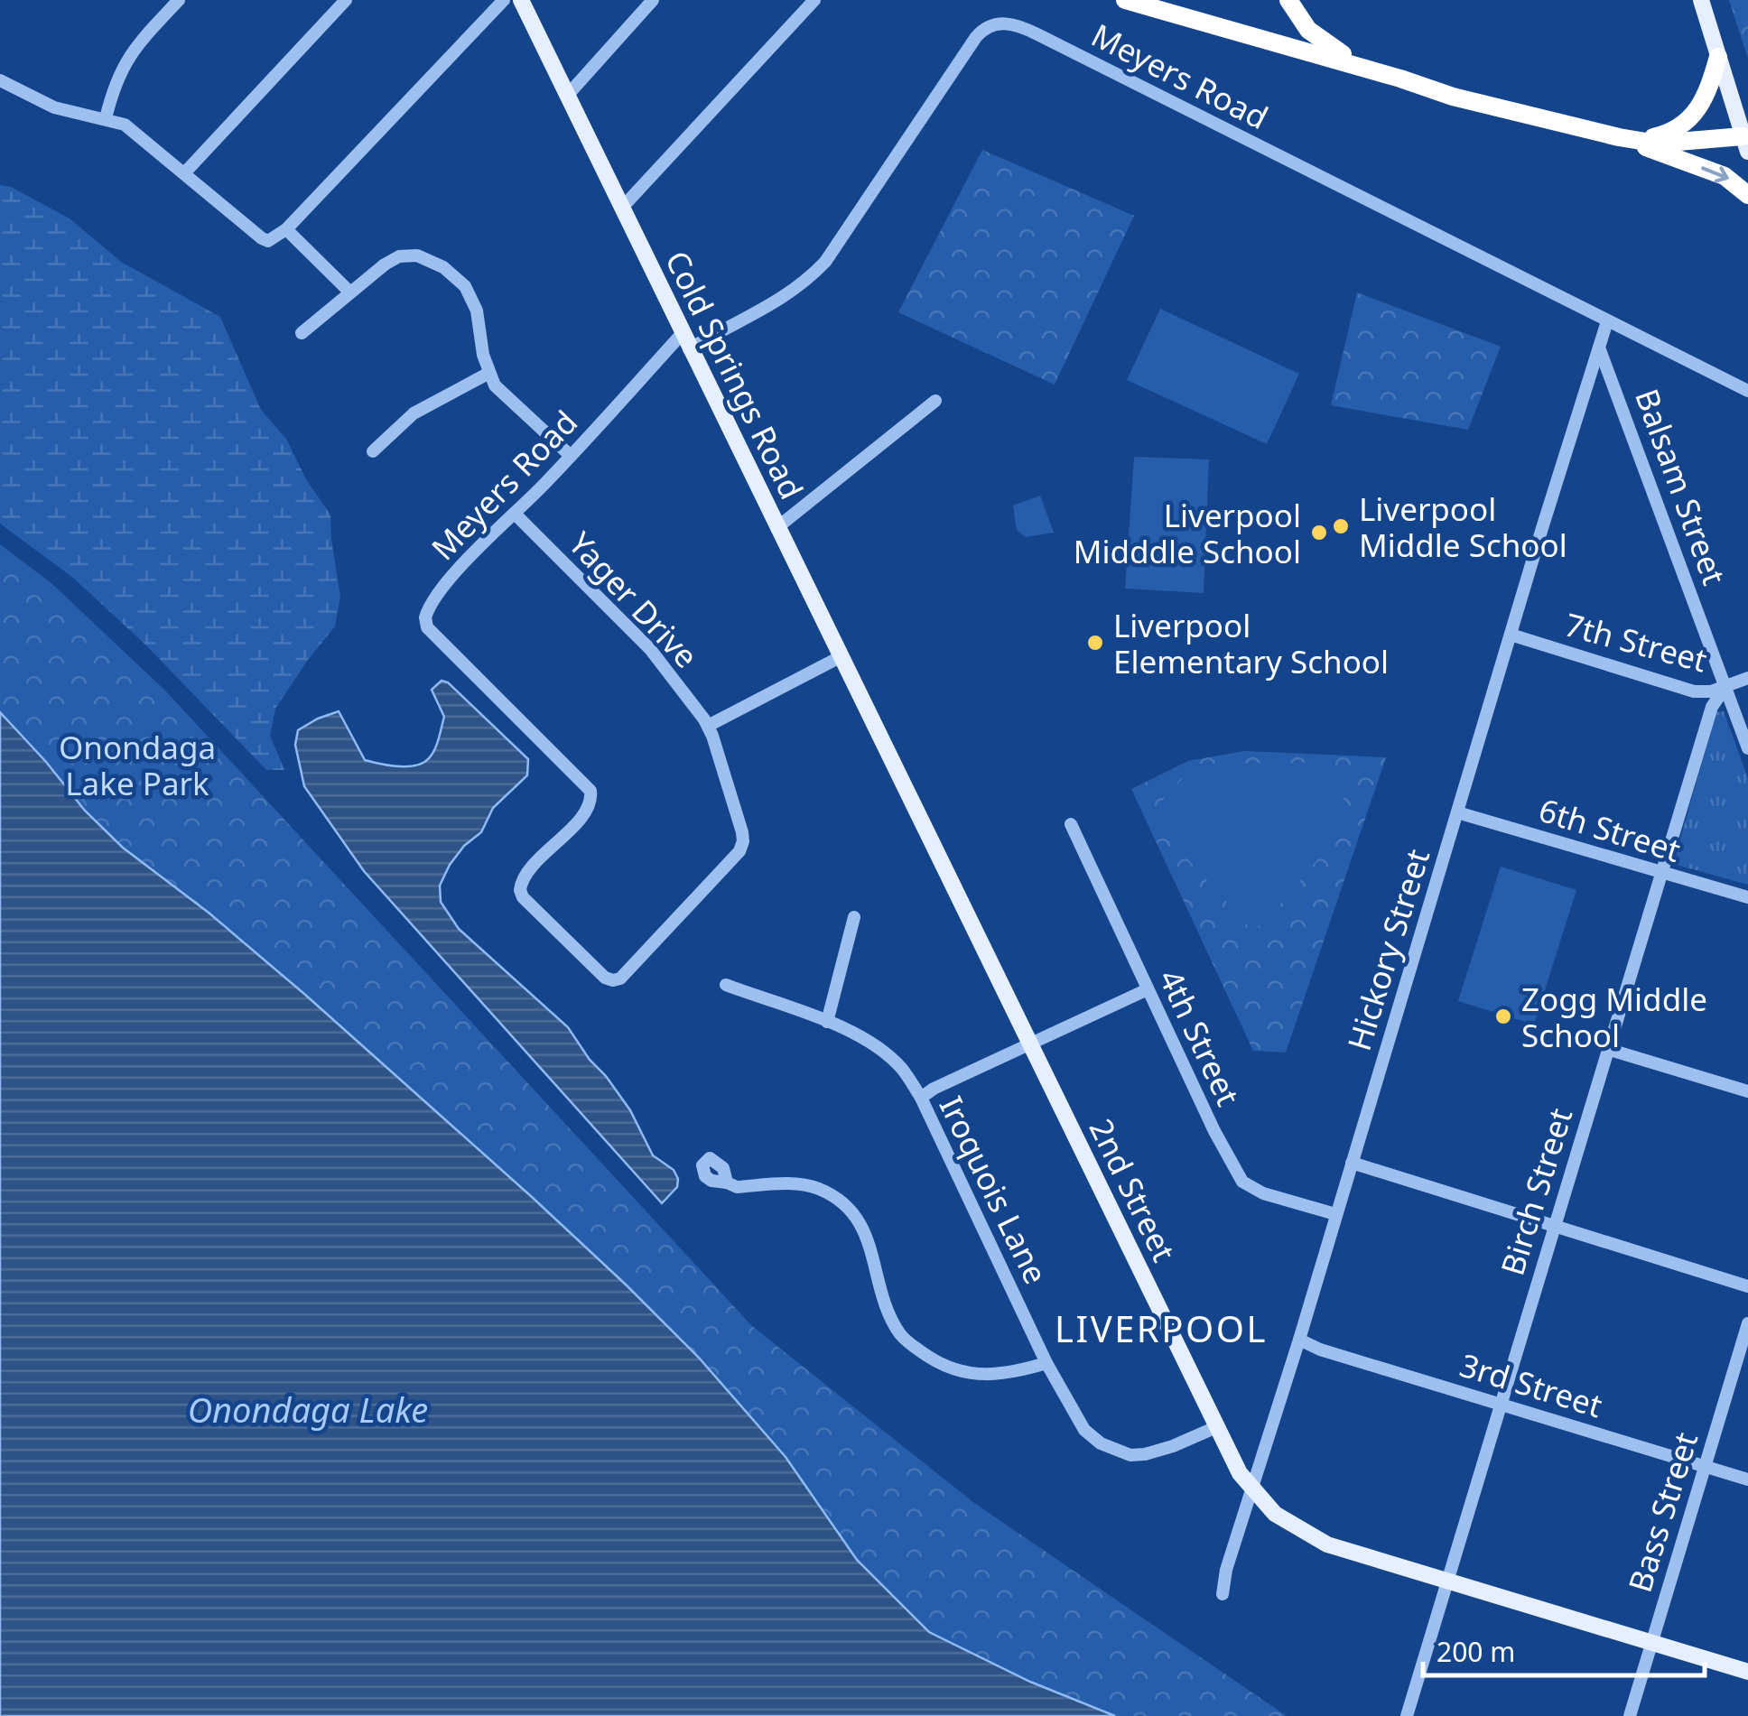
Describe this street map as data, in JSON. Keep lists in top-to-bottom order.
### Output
{
  "streets": {
    "main road": ["Cold Springs Road", "2nd Street"],
    "street": [
      "Meyers Road",
      "Balsam Street",
      "Yager Drive",
      "7th Street",
      "6th Street",
      "Hickory Street",
      "4th Street",
      "Iroquois Lane",
      "Birch Street",
      "3rd Street",
      "Bass Street"
    ]
  },
  "crossings": [
    ["Meyers Road", "Cold Springs Road"],
    ["Meyers Road", "Yager Drive"],
    ["Meyers Road", "Hickory Street"],
    ["Cold Springs Road", "2nd Street"],
    ["Balsam Street", "7th Street"],
    ["Balsam Street", "Hickory Street"],
    ["Balsam Street", "Birch Street"],
    ["7th Street", "Hickory Street"],
    ["7th Street", "Birch Street"],
    ["6th Street", "Hickory Street"],
    ["6th Street", "Birch Street"],
    ["Hickory Street", "4th Street"],
    ["Hickory Street", "2nd Street"],
    ["Hickory Street", "3rd Street"],
    ["Iroquois Lane", "2nd Street"],
    ["2nd Street", "Birch Street"],
    ["2nd Street", "Bass Street"],
    ["Birch Street", "3rd Street"],
    ["3rd Street", "Bass Street"]
  ],
  "districts": ["LIVERPOOL"],
  "water": ["Onondaga Lake"],
  "parks": ["Onondaga Lake Park"],
  "places": [
    "Liverpool Middle School",
    "Liverpool Midddle School",
    "Liverpool Elementary School",
    "Zogg Middle School"
  ],
  "scale_bar": "200 m"
}
